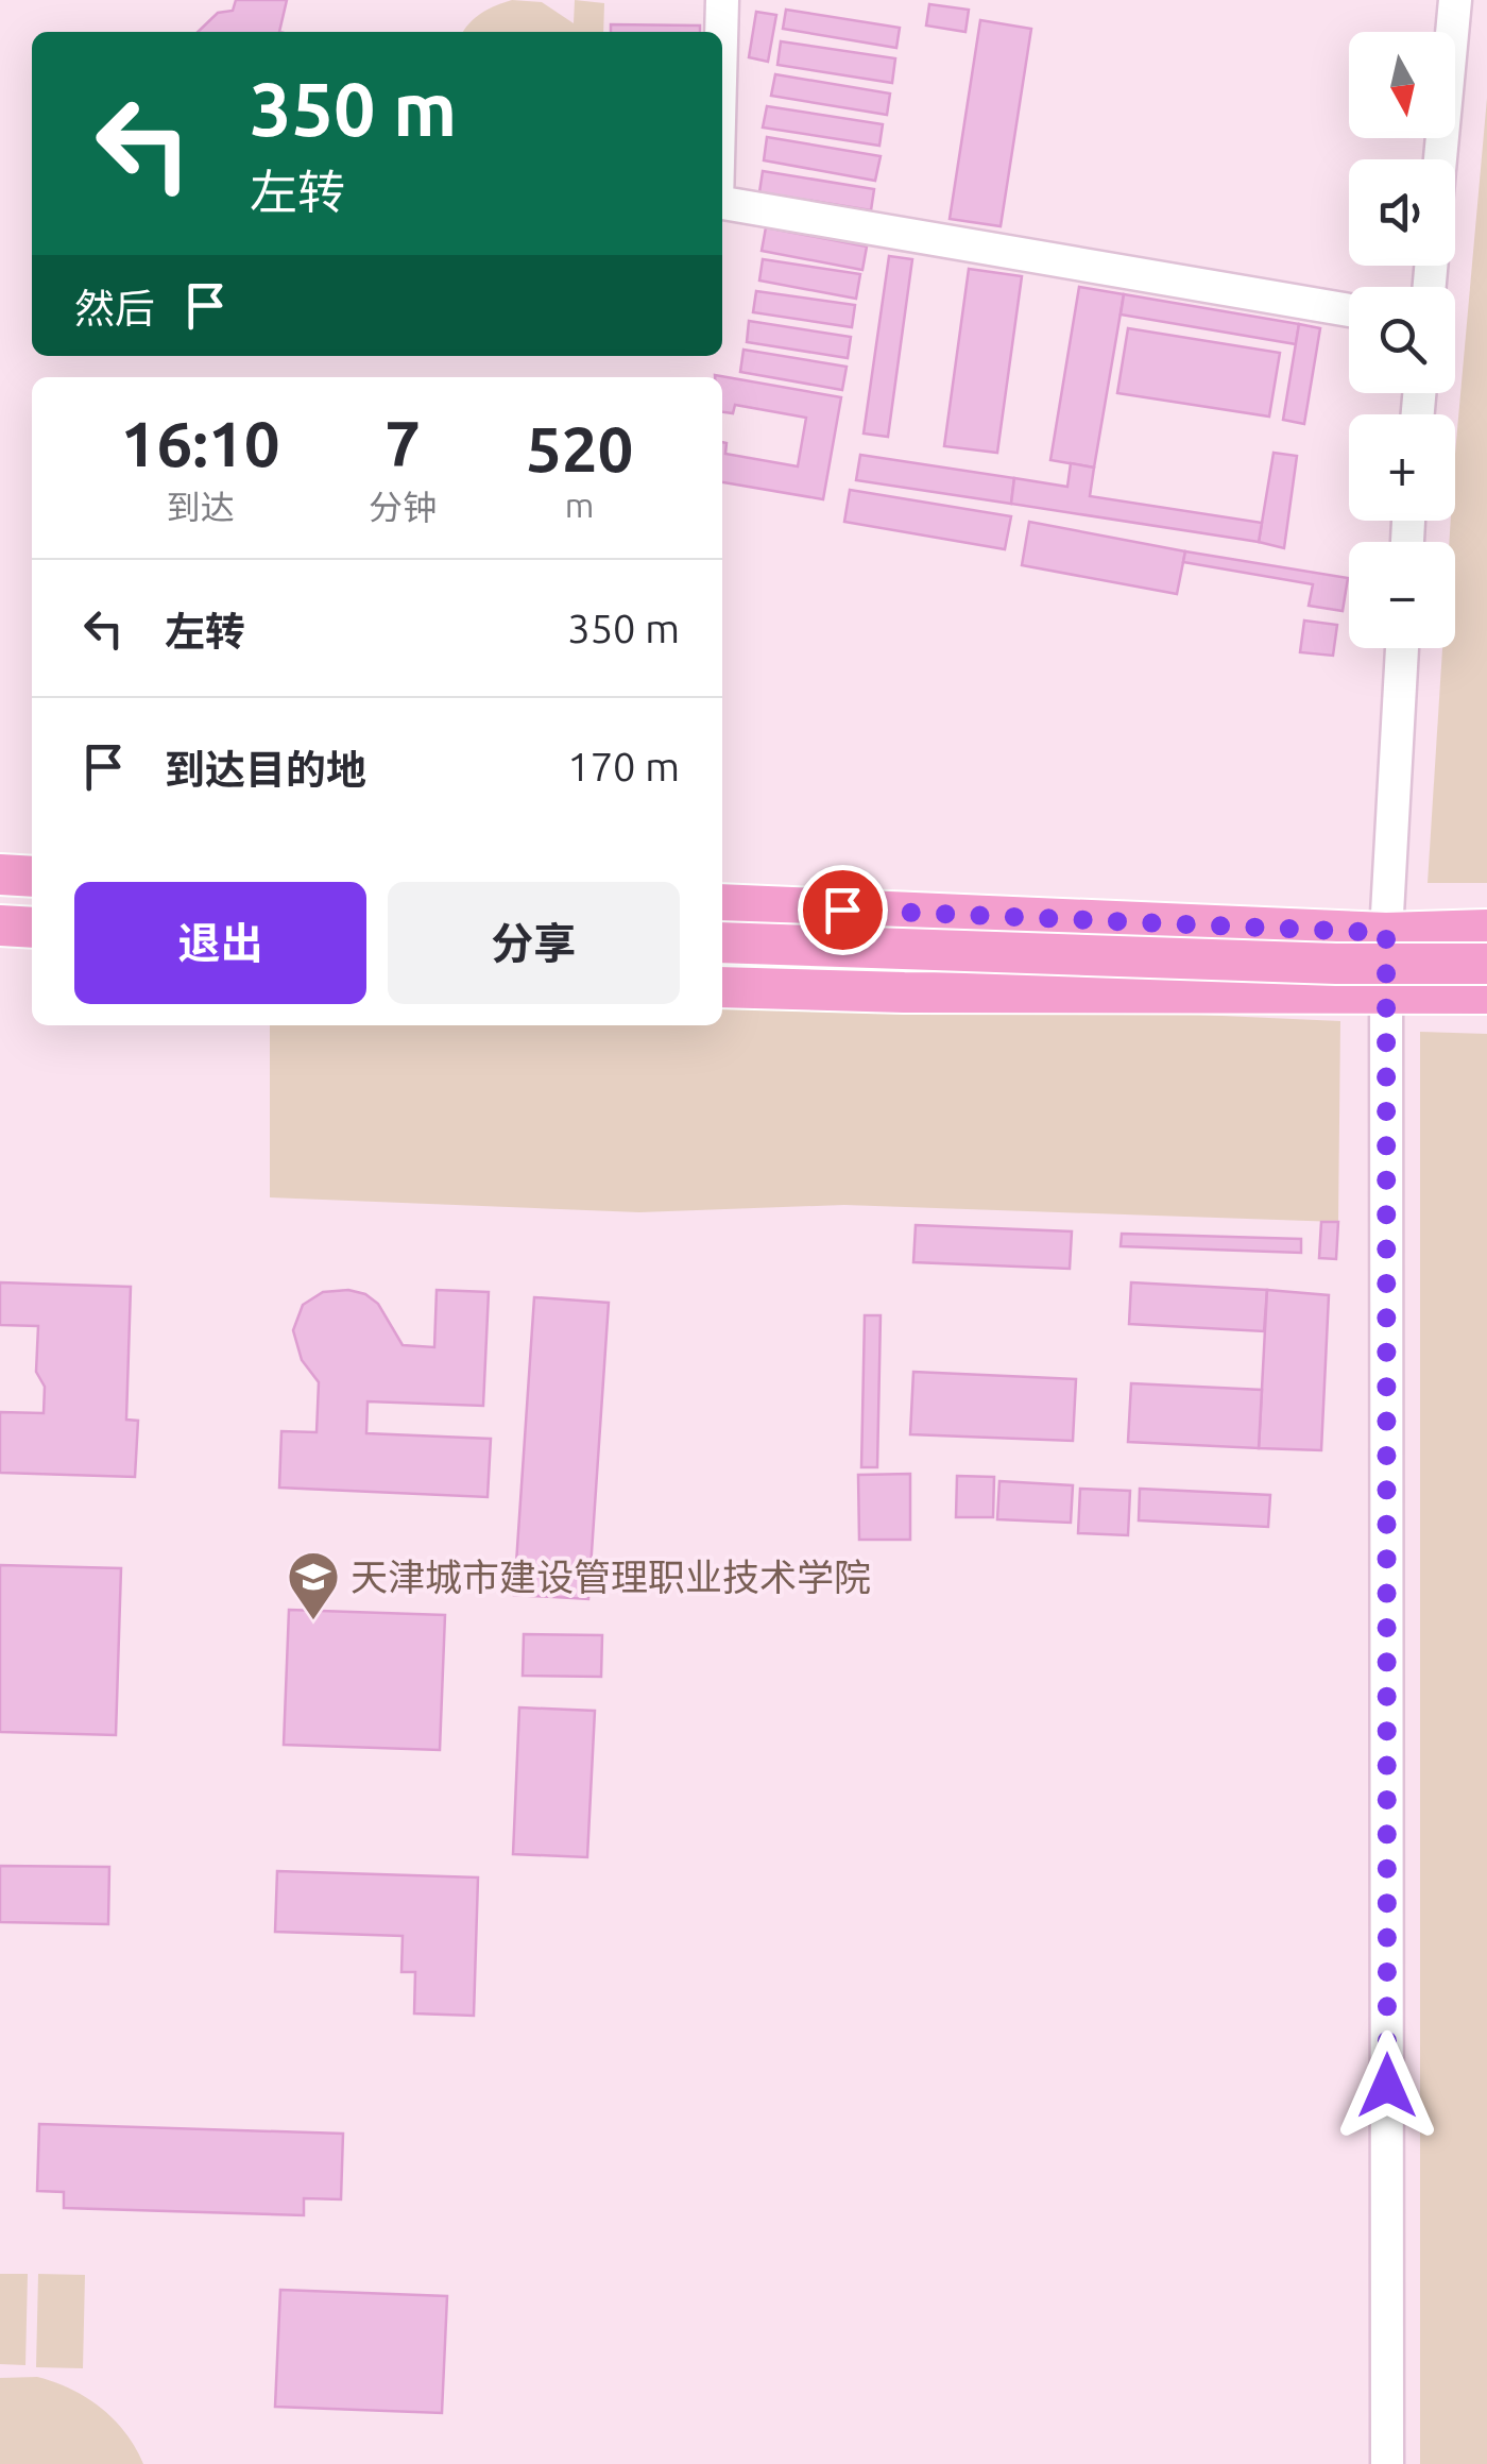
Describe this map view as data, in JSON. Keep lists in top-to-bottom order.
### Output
{
  "places": {
    "school or university": ["天津城市建设管理职业技术学院"]
  },
  "north": "bottom",
  "page": {
    "map_buttons": ["+", "−"],
    "turn": ["350 m", "左转"],
    "then": "然后",
    "eta": [
      "16:10",
      "到达",
      "7",
      "分钟",
      "520",
      "m"
    ],
    "list": [
      {
        "name": "左转",
        "value": "350 m"
      },
      {
        "name": "到达目的地",
        "value": "170 m"
      }
    ],
    "buttons": ["退出", "分享"]
  }
}
